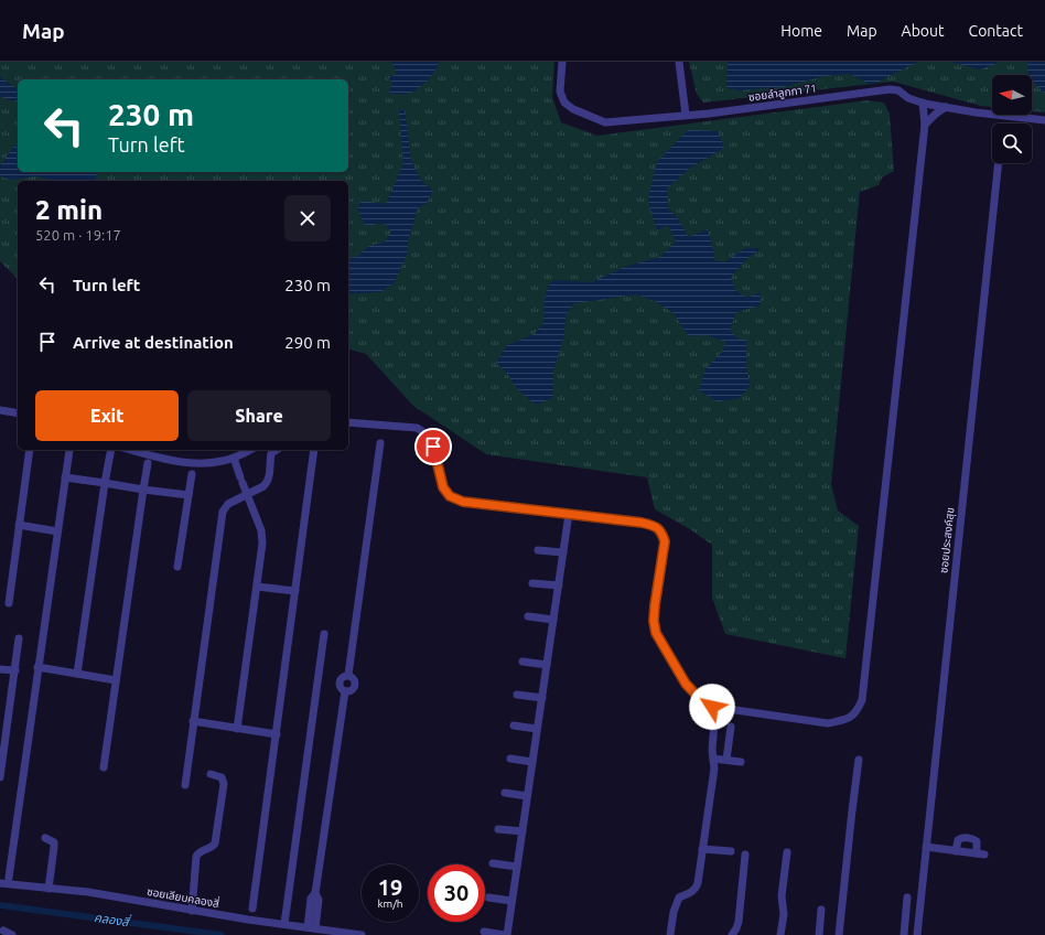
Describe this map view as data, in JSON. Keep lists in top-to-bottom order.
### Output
{
  "streets": {
    "street": ["ซอยลำลูกกา 71", "ซอยประสงค์สุข", "ซอยเลียบคลองสี่"]
  },
  "water": ["คลองสี่"],
  "north": "left",
  "page": {
    "header": "Map",
    "nav": [
      "Home",
      "Map",
      "About",
      "Contact"
    ],
    "turn": ["230 m", "Turn left"],
    "heading": ["2 min", "520 m · 19:17"],
    "list": [
      {
        "name": "Turn left",
        "value": "230 m"
      },
      {
        "name": "Arrive at destination",
        "value": "290 m"
      }
    ],
    "buttons": ["Exit", "Share"],
    "speed": "19 km/h",
    "limit": "30"
  }
}
